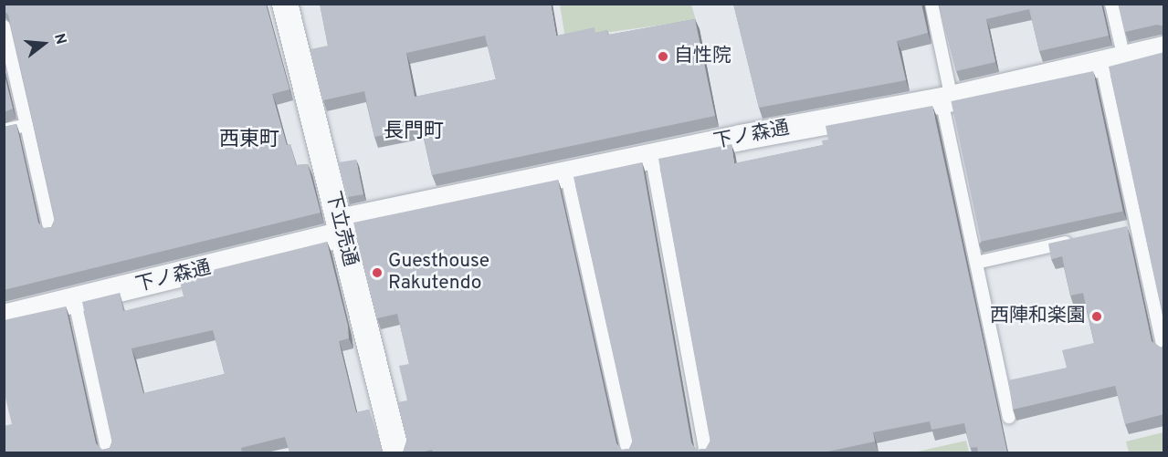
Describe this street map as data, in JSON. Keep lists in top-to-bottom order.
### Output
{
  "streets": {
    "street": ["下ノ森通", "下立売通"]
  },
  "crossings": [
    ["下ノ森通", "下立売通"]
  ],
  "districts": ["長門町", "西東町"],
  "places": ["自性院", "Guesthouse Rakutendo", "西陣和楽園"],
  "north": "right"
}
